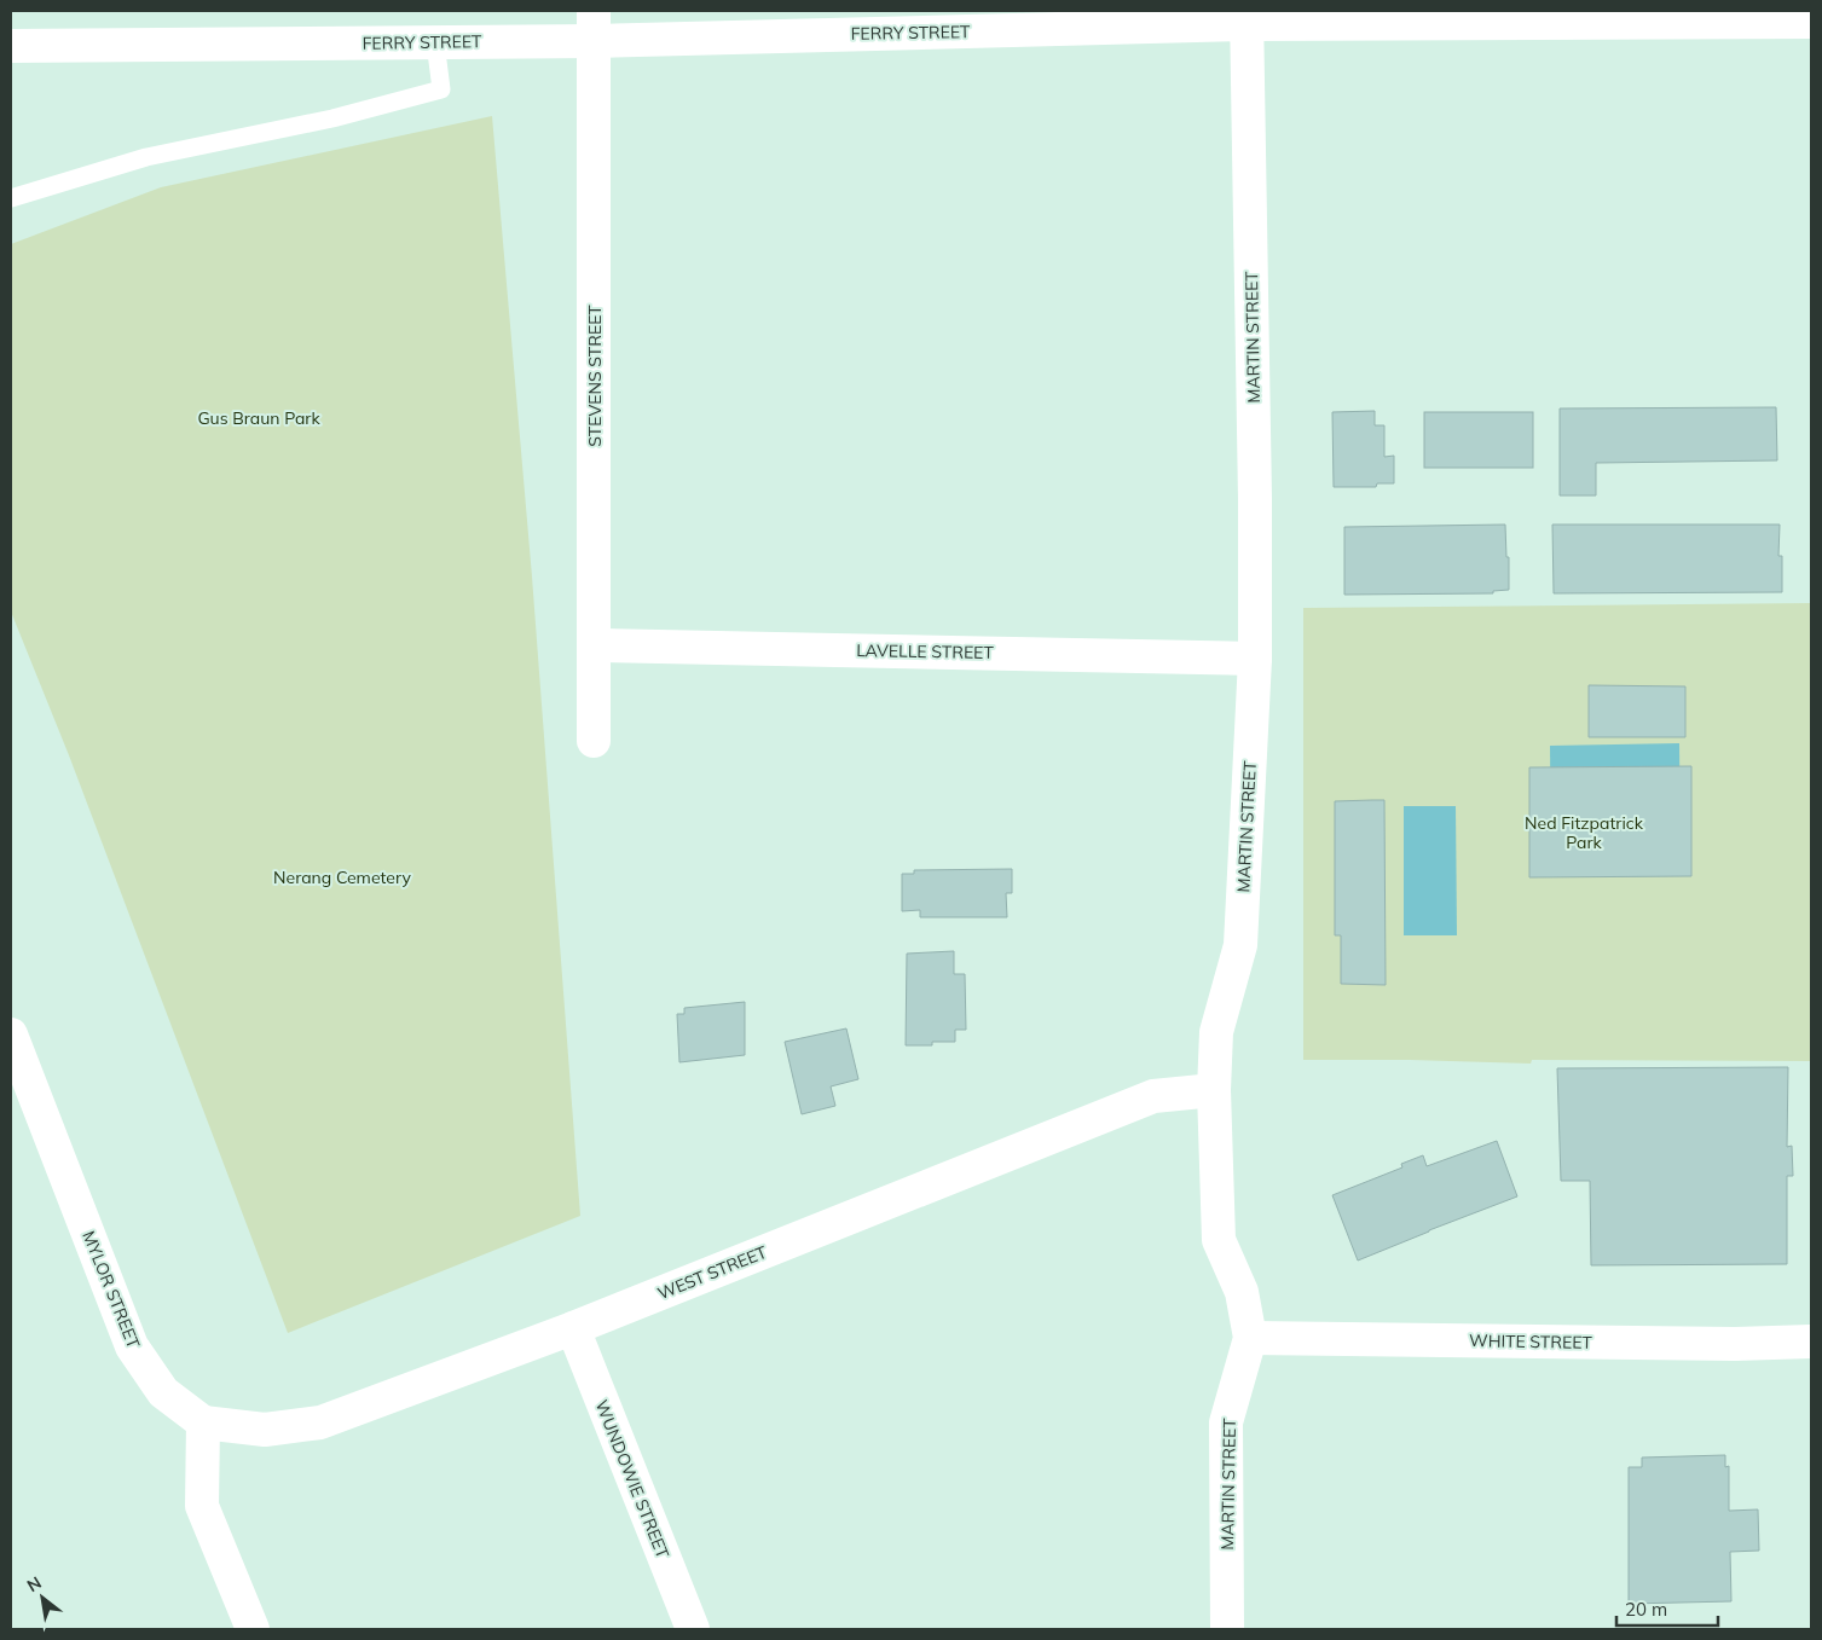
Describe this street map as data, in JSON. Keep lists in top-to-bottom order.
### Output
{
  "streets": {
    "street": [
      "FERRY STREET",
      "MARTIN STREET",
      "STEVENS STREET",
      "LAVELLE STREET",
      "WEST STREET",
      "MYLOR STREET",
      "WHITE STREET",
      "WUNDOWIE STREET"
    ]
  },
  "crossings": [
    ["FERRY STREET", "MARTIN STREET"],
    ["FERRY STREET", "STEVENS STREET"],
    ["MARTIN STREET", "LAVELLE STREET"],
    ["MARTIN STREET", "WEST STREET"],
    ["MARTIN STREET", "WHITE STREET"],
    ["STEVENS STREET", "LAVELLE STREET"],
    ["WEST STREET", "MYLOR STREET"],
    ["WEST STREET", "WUNDOWIE STREET"]
  ],
  "parks": ["Gus Braun Park", "Ned Fitzpatrick Park", "Nerang Cemetery"],
  "scale_bar": "20 m",
  "north": "top left"
}
